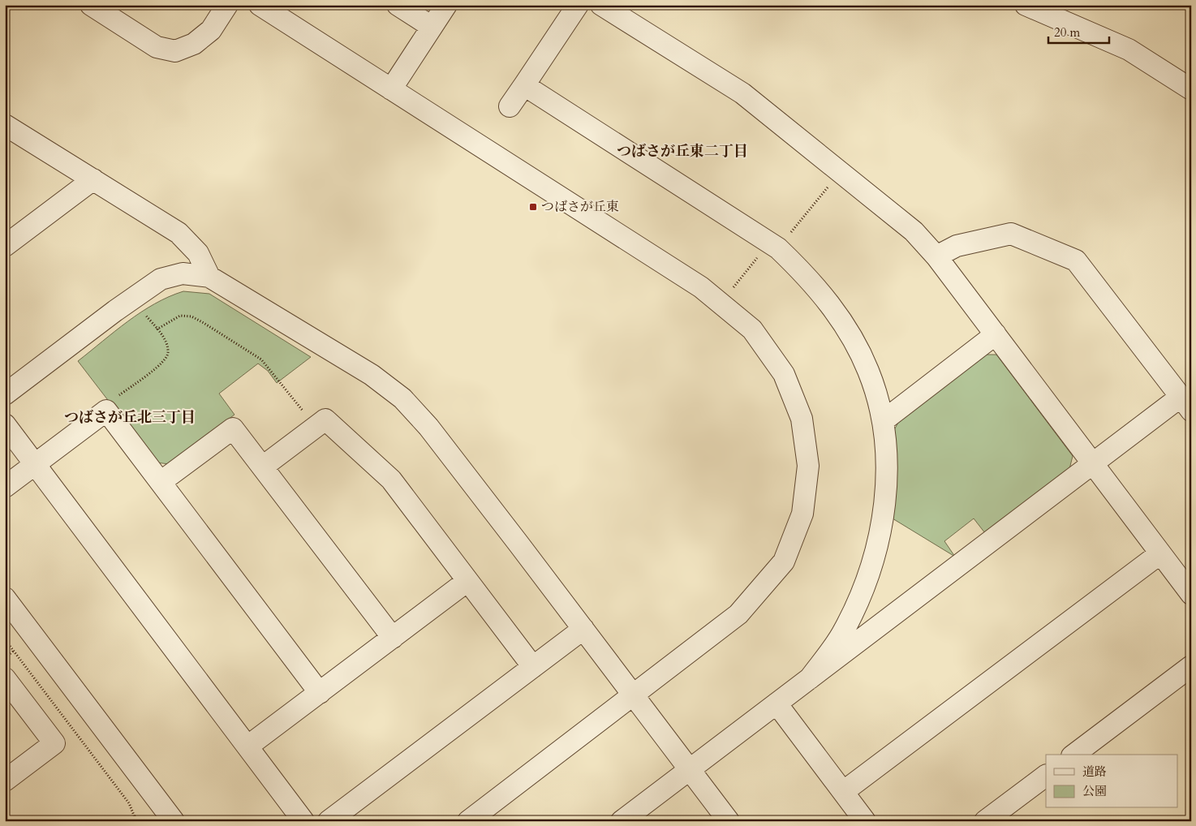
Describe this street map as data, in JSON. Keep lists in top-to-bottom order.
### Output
{
  "districts": ["つばさが丘東二丁目", "つばさが丘北三丁目"],
  "places": {
    "transit": ["つばさが丘東"]
  },
  "legend": ["道路", "公園"],
  "scale_bar": "20 m"
}
